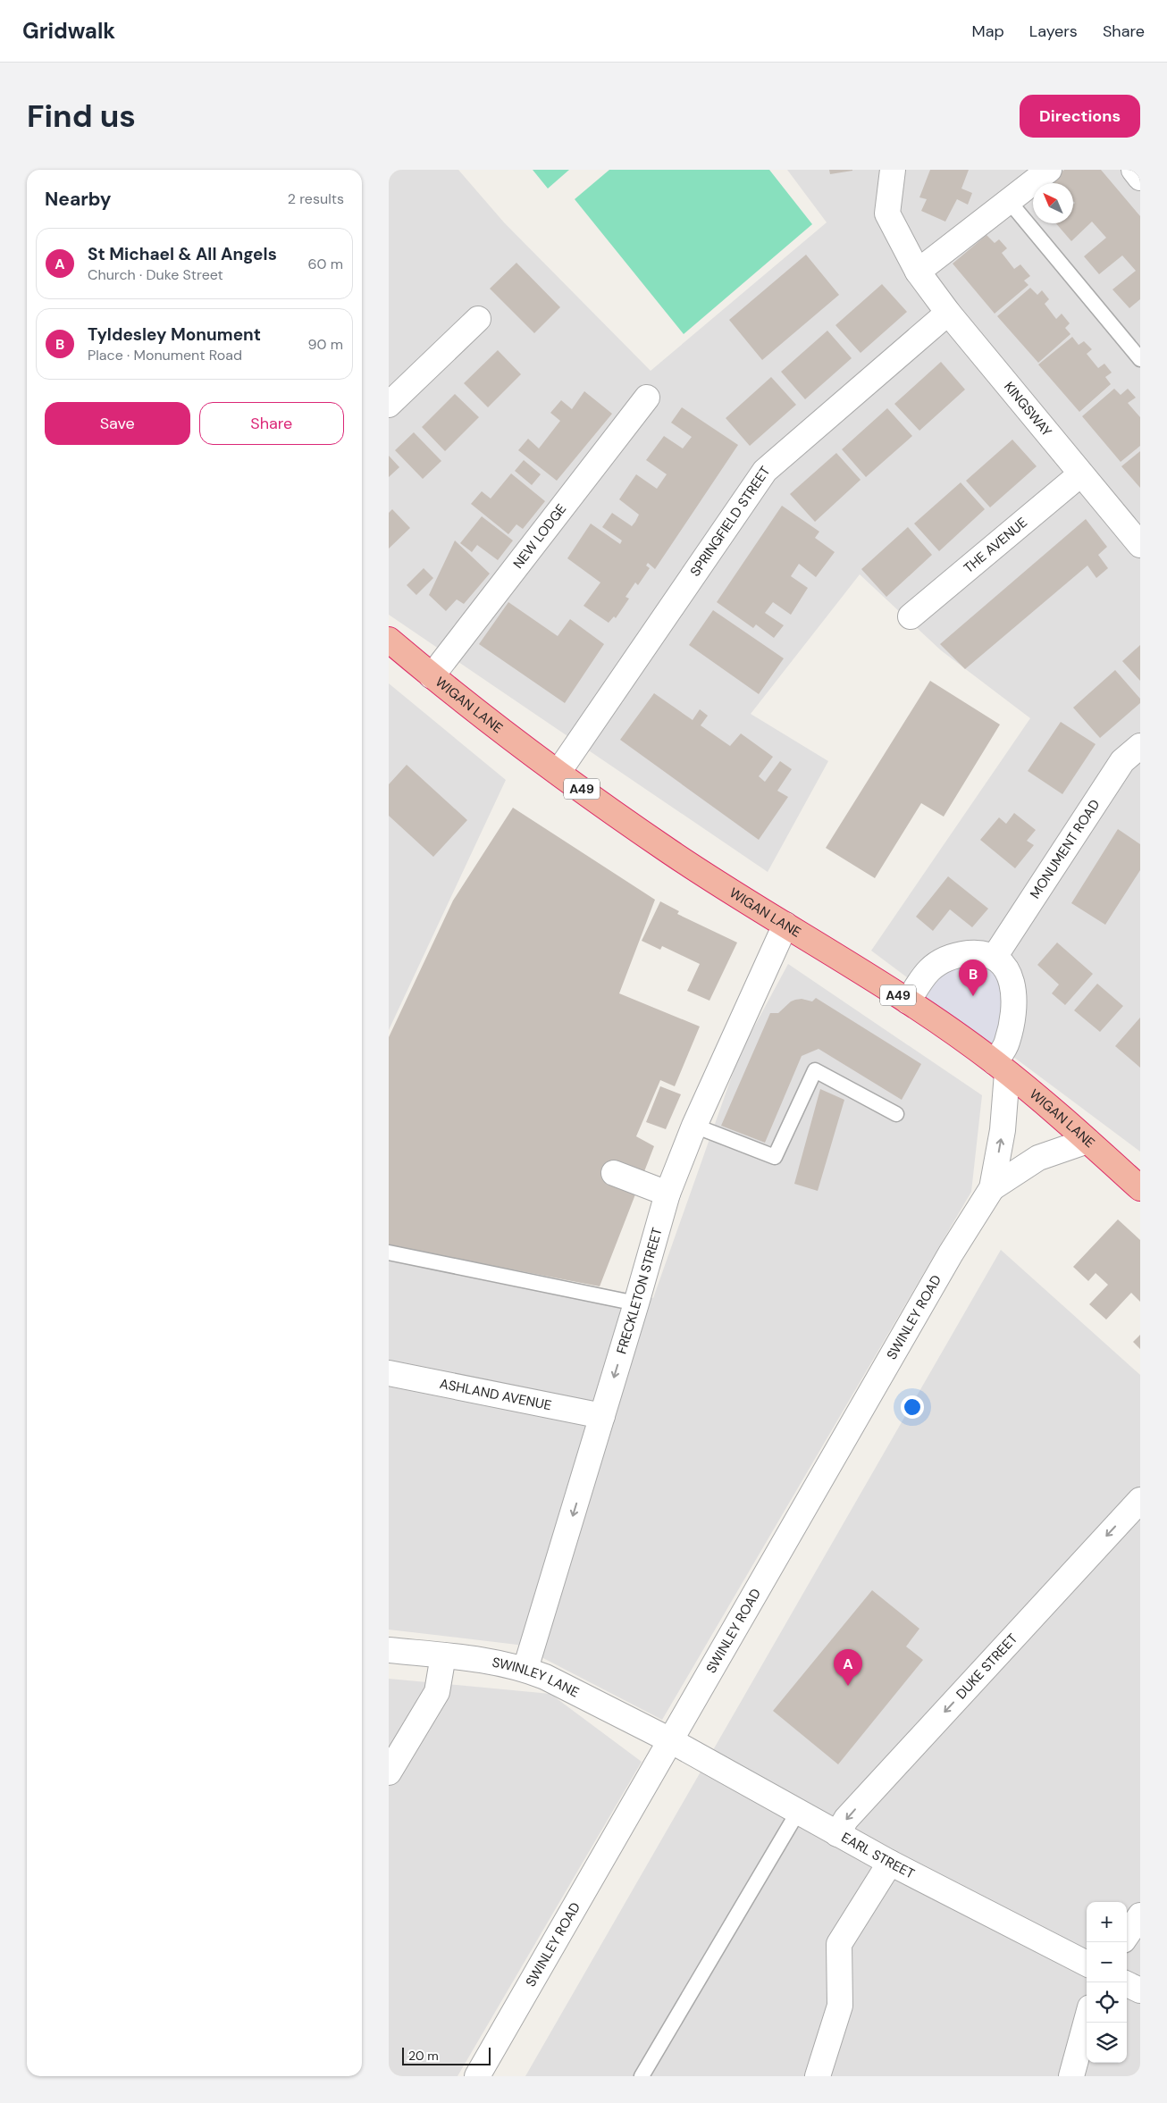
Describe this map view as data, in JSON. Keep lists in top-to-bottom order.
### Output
{
  "streets": {
    "highway": ["WIGAN LANE", "A49"],
    "street": [
      "KINGSWAY",
      "SPRINGFIELD STREET",
      "NEW LODGE",
      "THE AVENUE",
      "MONUMENT ROAD",
      "FRECKLETON STREET",
      "SWINLEY ROAD",
      "ASHLAND AVENUE",
      "DUKE STREET",
      "SWINLEY LANE",
      "EARL STREET"
    ]
  },
  "crossings": [
    ["KINGSWAY", "SPRINGFIELD STREET"],
    ["KINGSWAY", "THE AVENUE"],
    ["SPRINGFIELD STREET", "WIGAN LANE"],
    ["NEW LODGE", "WIGAN LANE"],
    ["WIGAN LANE", "FRECKLETON STREET"],
    ["WIGAN LANE", "SWINLEY ROAD"],
    ["FRECKLETON STREET", "ASHLAND AVENUE"],
    ["FRECKLETON STREET", "SWINLEY LANE"],
    ["SWINLEY ROAD", "SWINLEY LANE"],
    ["SWINLEY ROAD", "EARL STREET"],
    ["DUKE STREET", "EARL STREET"],
    ["SWINLEY LANE", "EARL STREET"]
  ],
  "one_way": ["FRECKLETON STREET", "DUKE STREET"],
  "scale_bar": "20 m",
  "north": "top left",
  "page": {
    "header": "Gridwalk",
    "nav": ["Map", "Layers", "Share"],
    "buttons": [
      "Directions",
      ["Save", "Share"]
    ],
    "title": "Find us",
    "heading": ["Nearby", "2 results"],
    "list": [
      {
        "mark": "A",
        "name": "St Michael & All Angels",
        "note": "Church · Duke Street",
        "value": "60 m"
      },
      {
        "mark": "B",
        "name": "Tyldesley Monument",
        "note": "Place · Monument Road",
        "value": "90 m"
      }
    ],
    "pins": ["B", "A"],
    "map_buttons": ["+", "−"],
    "scale": "20 m"
  }
}
